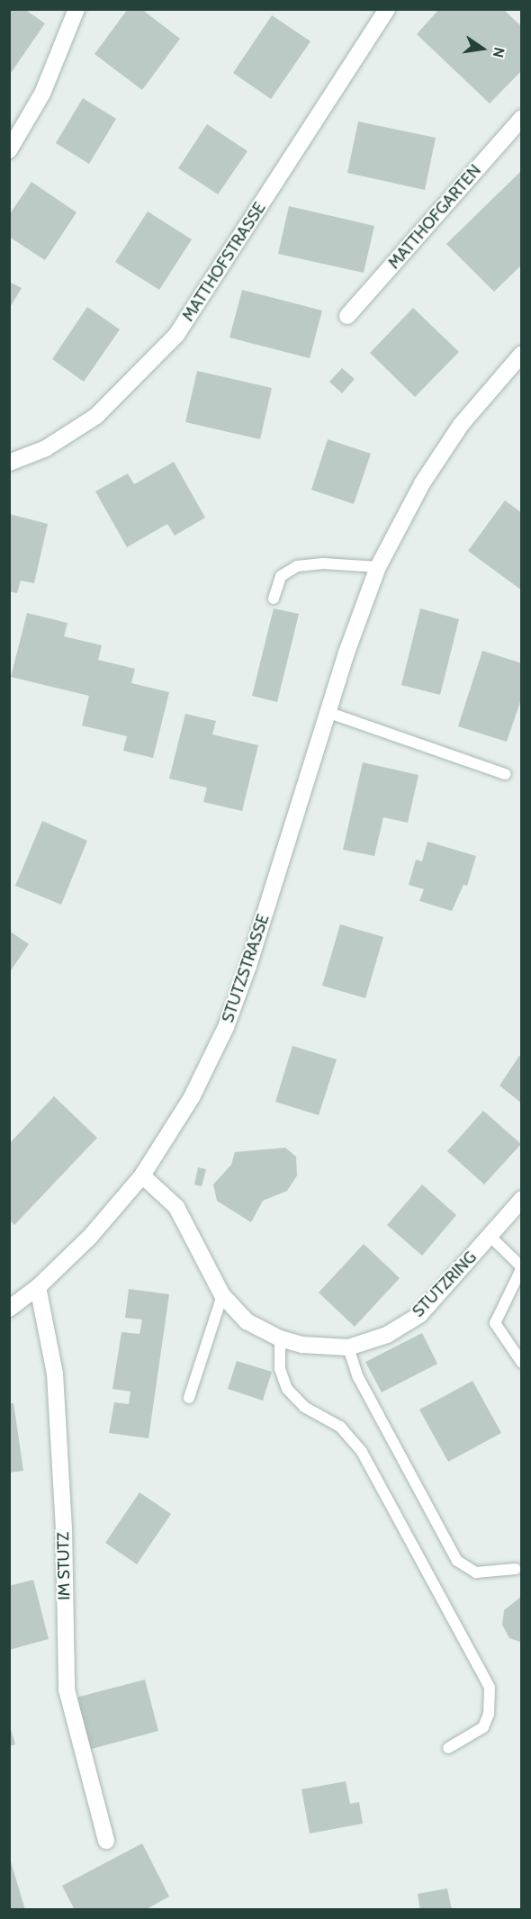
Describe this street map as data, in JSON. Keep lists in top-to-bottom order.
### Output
{
  "streets": {
    "street": [
      "MATTHOFGARTEN",
      "MATTHOFSTRASSE",
      "STUTZSTRASSE",
      "STUTZRING",
      "IM STUTZ"
    ]
  },
  "crossings": [
    ["STUTZSTRASSE", "STUTZRING"],
    ["STUTZSTRASSE", "IM STUTZ"]
  ],
  "north": "right"
}
